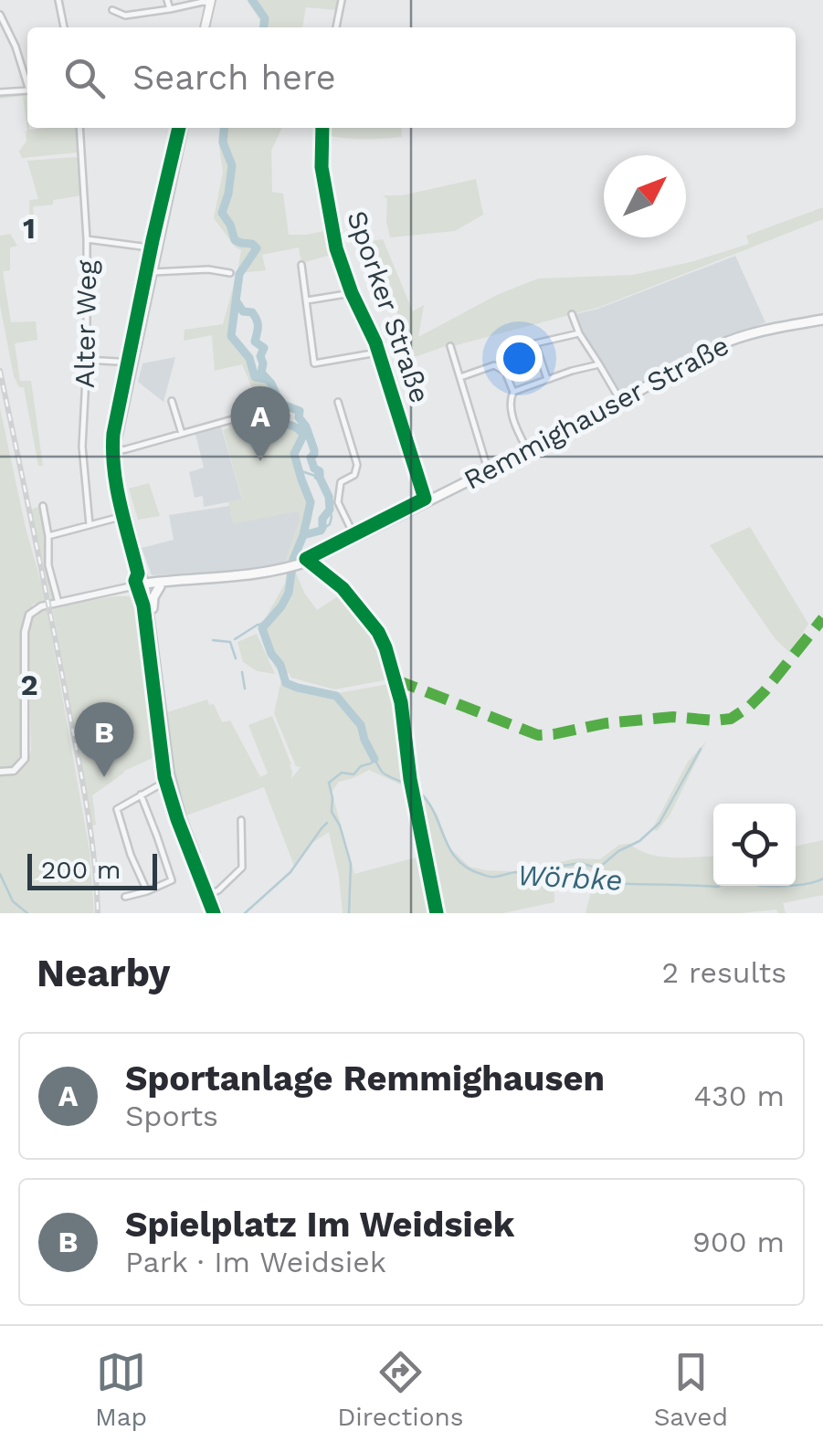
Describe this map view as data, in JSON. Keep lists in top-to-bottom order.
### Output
{
  "streets": {
    "main road": ["Remmighauser Straße"],
    "street": ["Sporker Straße", "Alter Weg"]
  },
  "crossings": [
    ["Sporker Straße", "Remmighauser Straße"]
  ],
  "water": ["Wörbke"],
  "scale_bar": "200 m",
  "north": "top right",
  "page": {
    "search": "Search here",
    "pins": ["A", "B"],
    "scale": "200 m",
    "heading": ["Nearby", "2 results"],
    "list": [
      {
        "mark": "A",
        "name": "Sportanlage Remmighausen",
        "note": "Sports",
        "value": "430 m"
      },
      {
        "mark": "B",
        "name": "Spielplatz Im Weidsiek",
        "note": "Park · Im Weidsiek",
        "value": "900 m"
      }
    ],
    "nav": ["Map", "Directions", "Saved"]
  },
  "grid": {
    "rows": ["1", "2"]
  }
}
